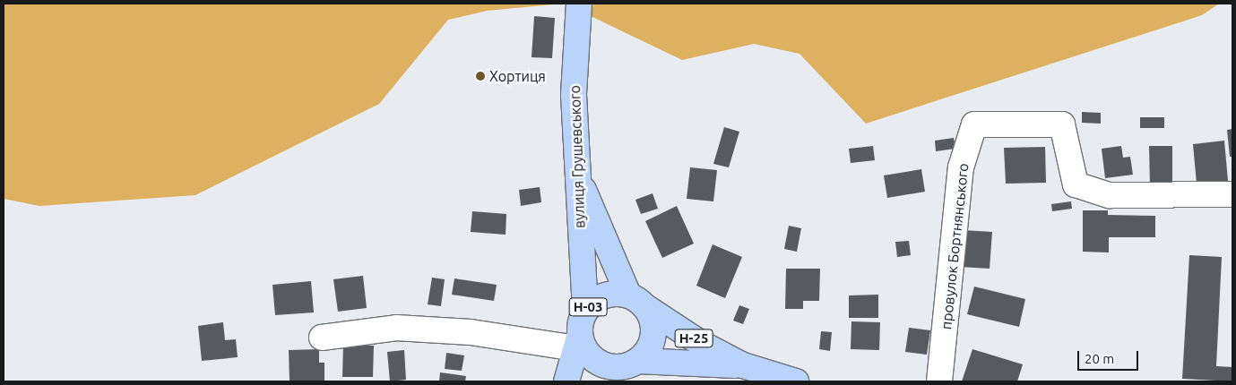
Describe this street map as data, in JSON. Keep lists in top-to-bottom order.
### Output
{
  "streets": {
    "main road": ["вулиця Грушевського", "Н-03", "Н-25"],
    "street": ["провулок Бортнянського"]
  },
  "crossings": [
    ["вулиця Грушевського", "Н-03"],
    ["вулиця Грушевського", "Н-25"],
    ["Н-03", "Н-25"]
  ],
  "places": ["Хортиця"],
  "scale_bar": "20 m"
}
